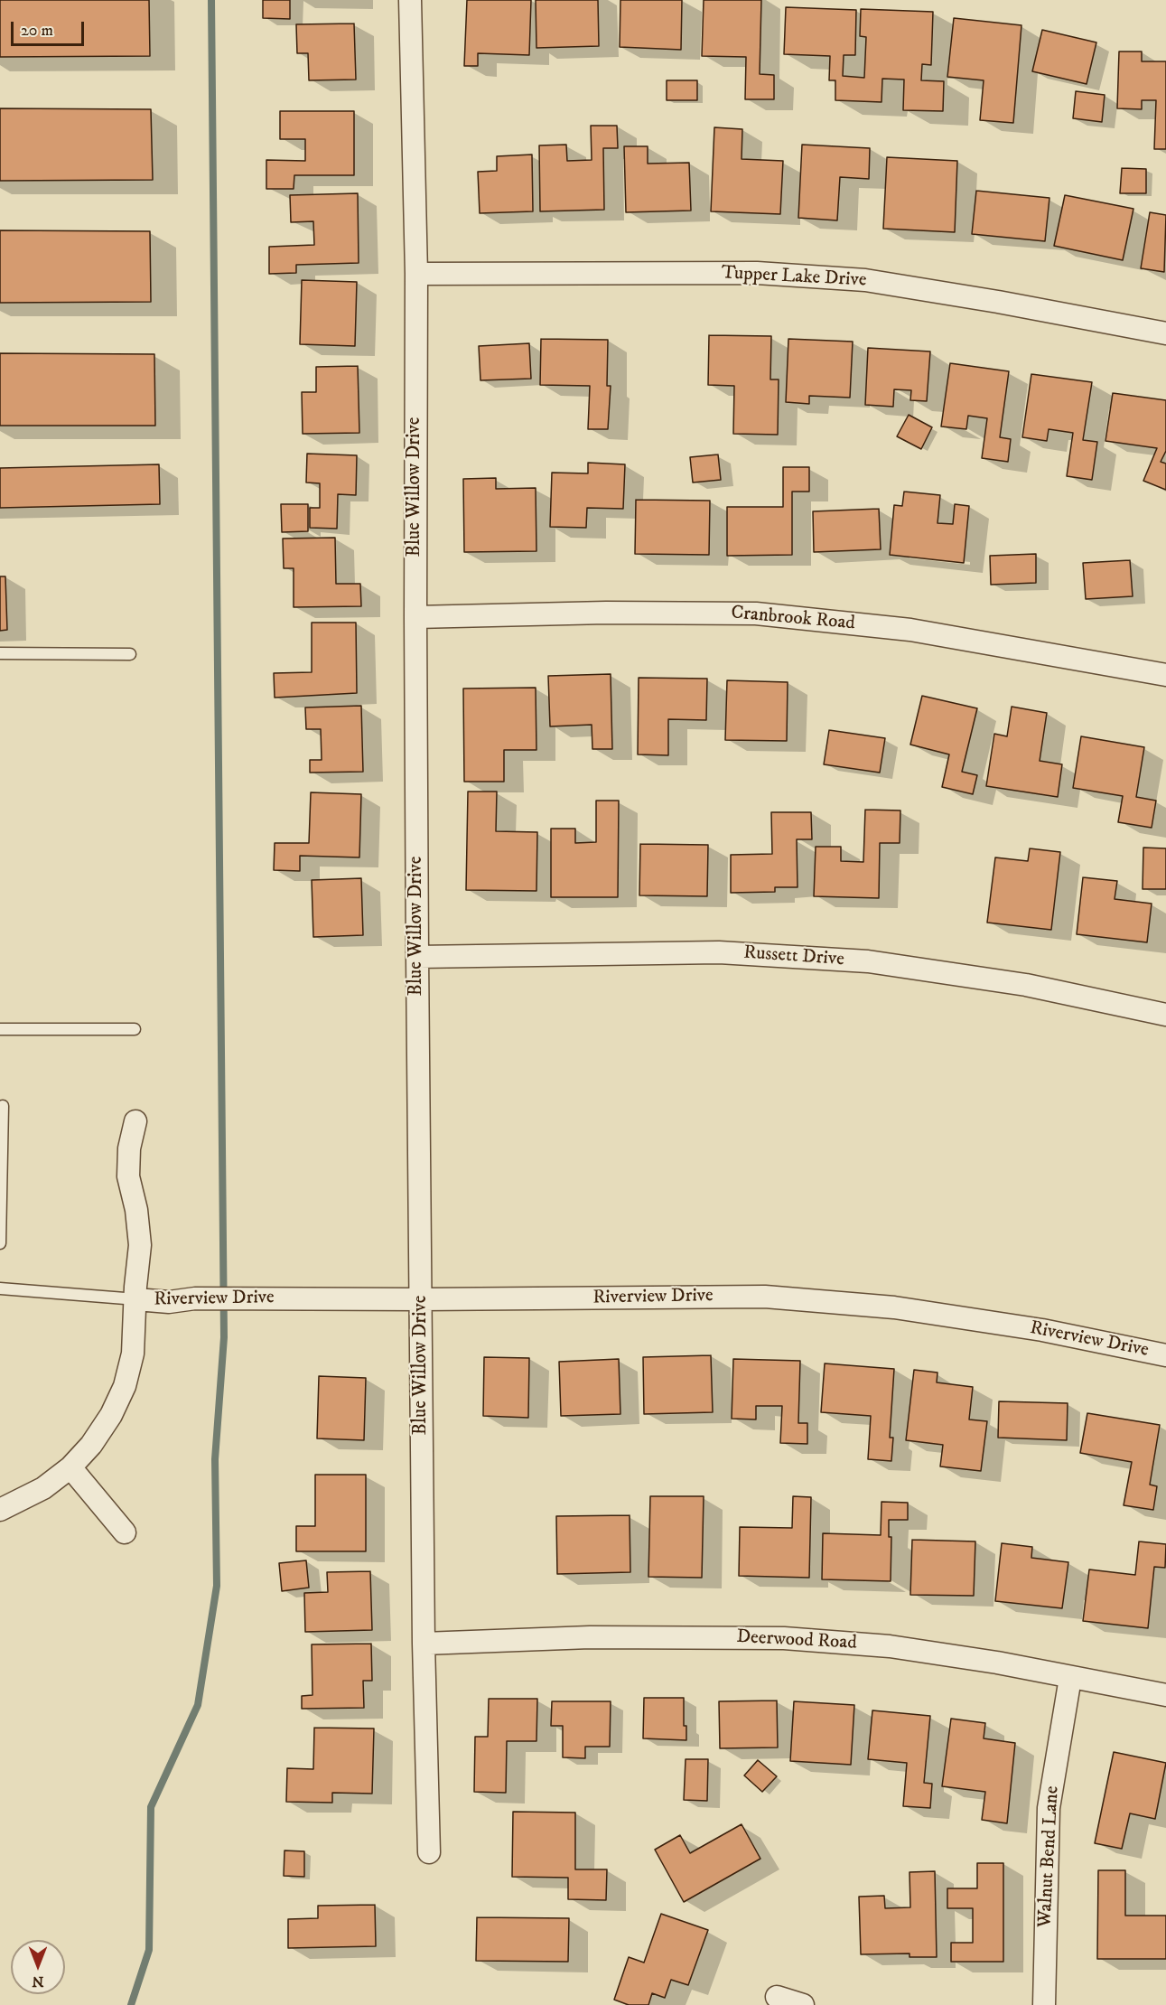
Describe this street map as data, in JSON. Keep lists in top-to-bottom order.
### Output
{
  "streets": {
    "street": [
      "Tupper Lake Drive",
      "Blue Willow Drive",
      "Cranbrook Road",
      "Russett Drive",
      "Riverview Drive",
      "Deerwood Road",
      "Walnut Bend Lane"
    ]
  },
  "crossings": [
    ["Tupper Lake Drive", "Blue Willow Drive"],
    ["Blue Willow Drive", "Cranbrook Road"],
    ["Blue Willow Drive", "Russett Drive"],
    ["Blue Willow Drive", "Riverview Drive"],
    ["Blue Willow Drive", "Deerwood Road"],
    ["Deerwood Road", "Walnut Bend Lane"]
  ],
  "scale_bar": "20 m",
  "north": "bottom"
}
